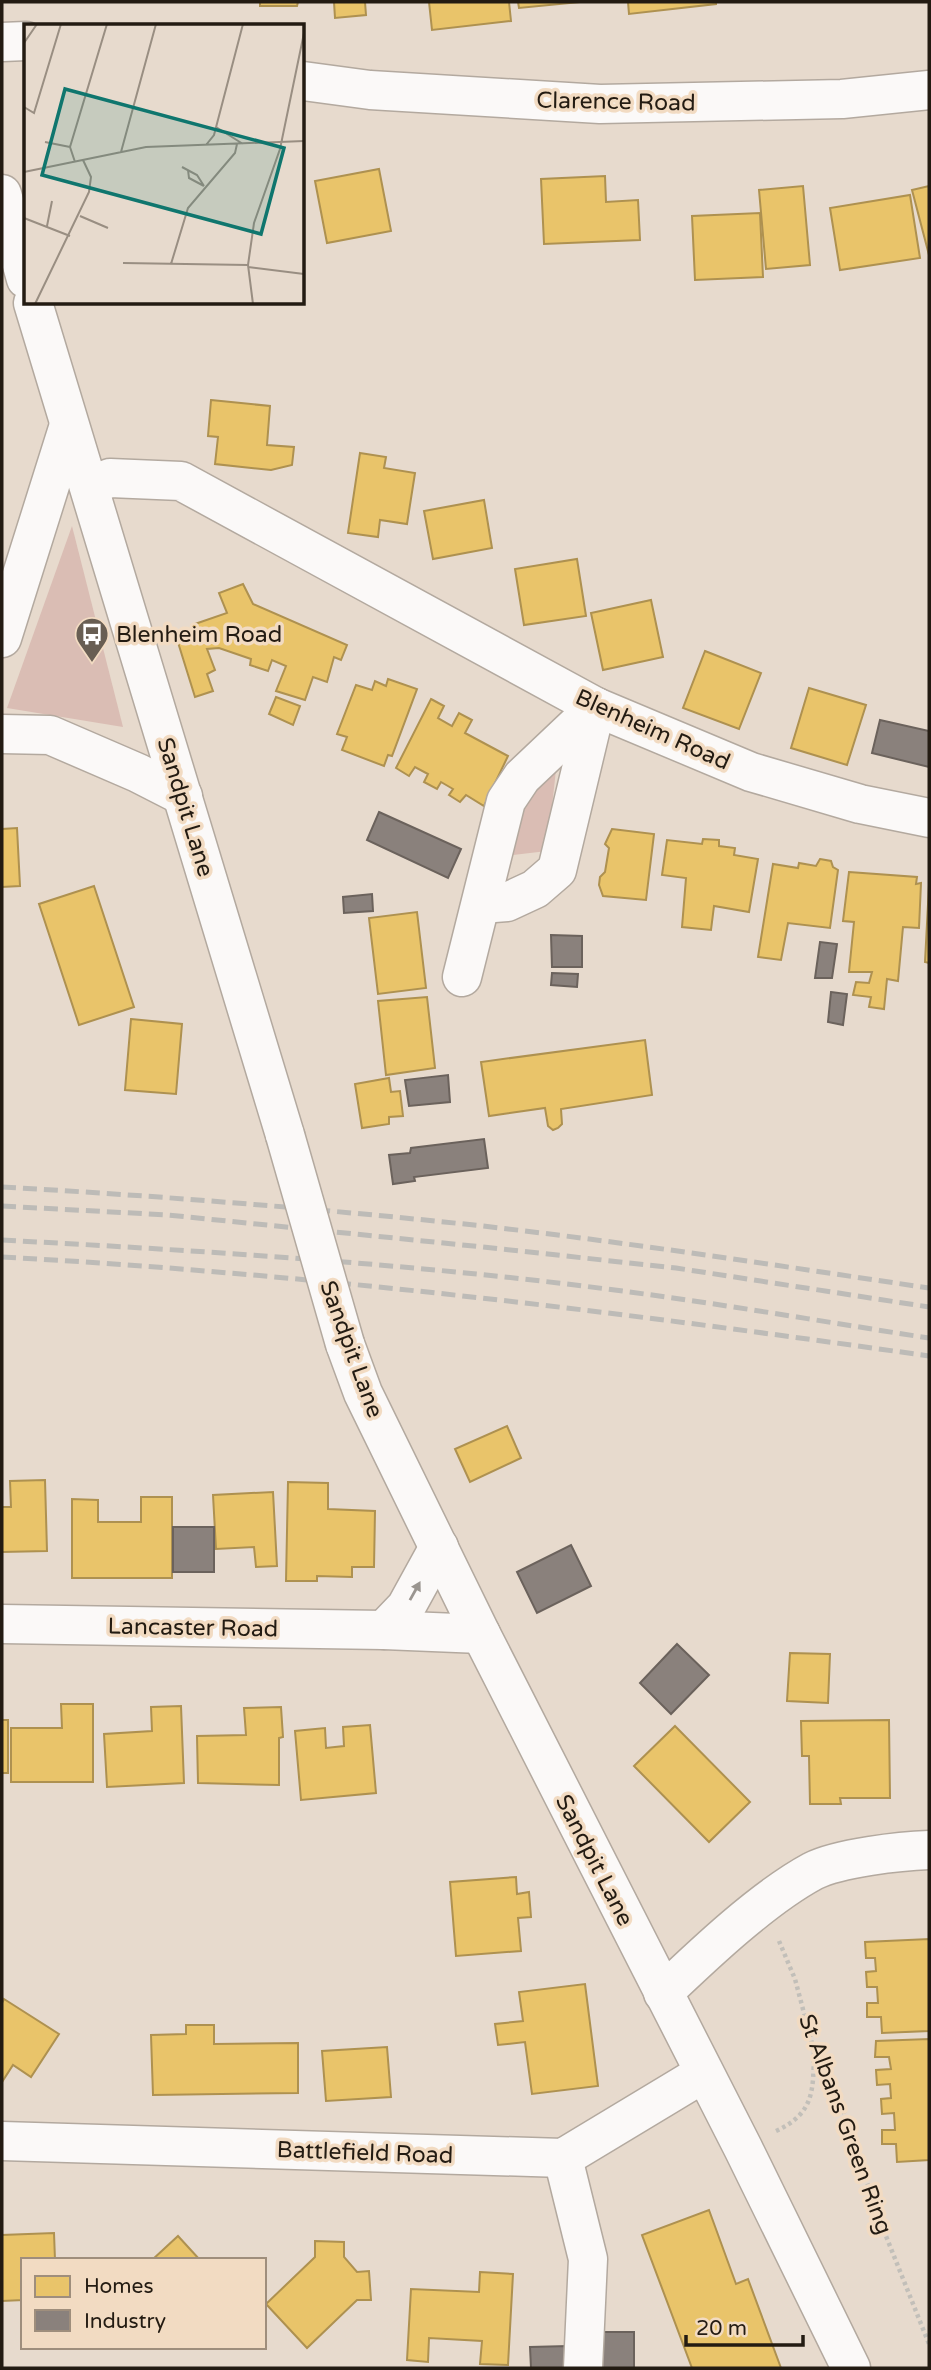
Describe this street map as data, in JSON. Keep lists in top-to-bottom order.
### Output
{
  "streets": {
    "street": [
      "Clarence Road",
      "Blenheim Road",
      "Sandpit Lane",
      "Lancaster Road",
      "Battlefield Road"
    ],
    "path": ["St Albans Green Ring"]
  },
  "crossings": [
    ["Blenheim Road", "Sandpit Lane"],
    ["Sandpit Lane", "Lancaster Road"]
  ],
  "places": {
    "bus stop": ["Blenheim Road"]
  },
  "legend": ["Homes", "Industry"],
  "scale_bar": "20 m"
}
